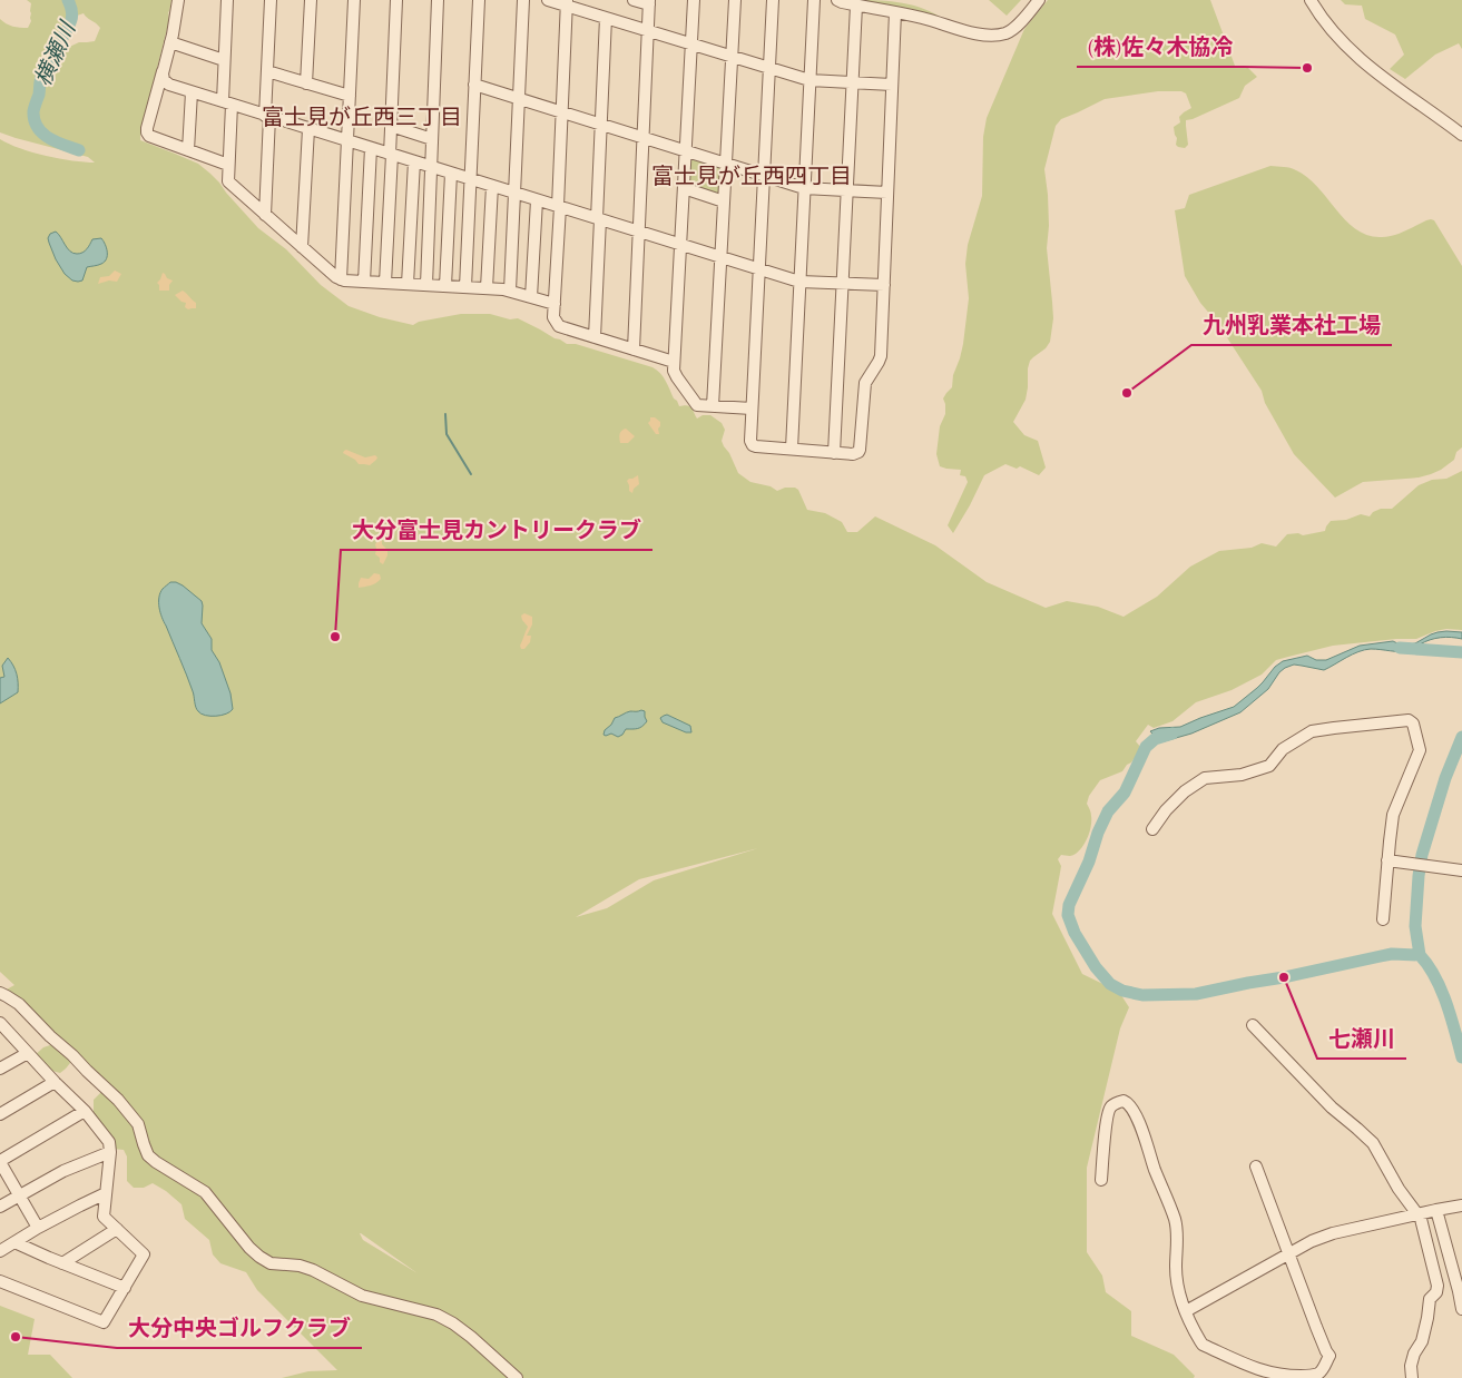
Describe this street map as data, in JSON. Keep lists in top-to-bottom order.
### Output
{
  "districts": ["富士見が丘西三丁目", "富士見が丘西四丁目"],
  "water": ["横瀬川"],
  "places": [
    "(株)佐々木協冷",
    "九州乳業本社工場",
    "大分富士見カントリークラブ",
    "七瀬川",
    "大分中央ゴルフクラブ"
  ]
}
